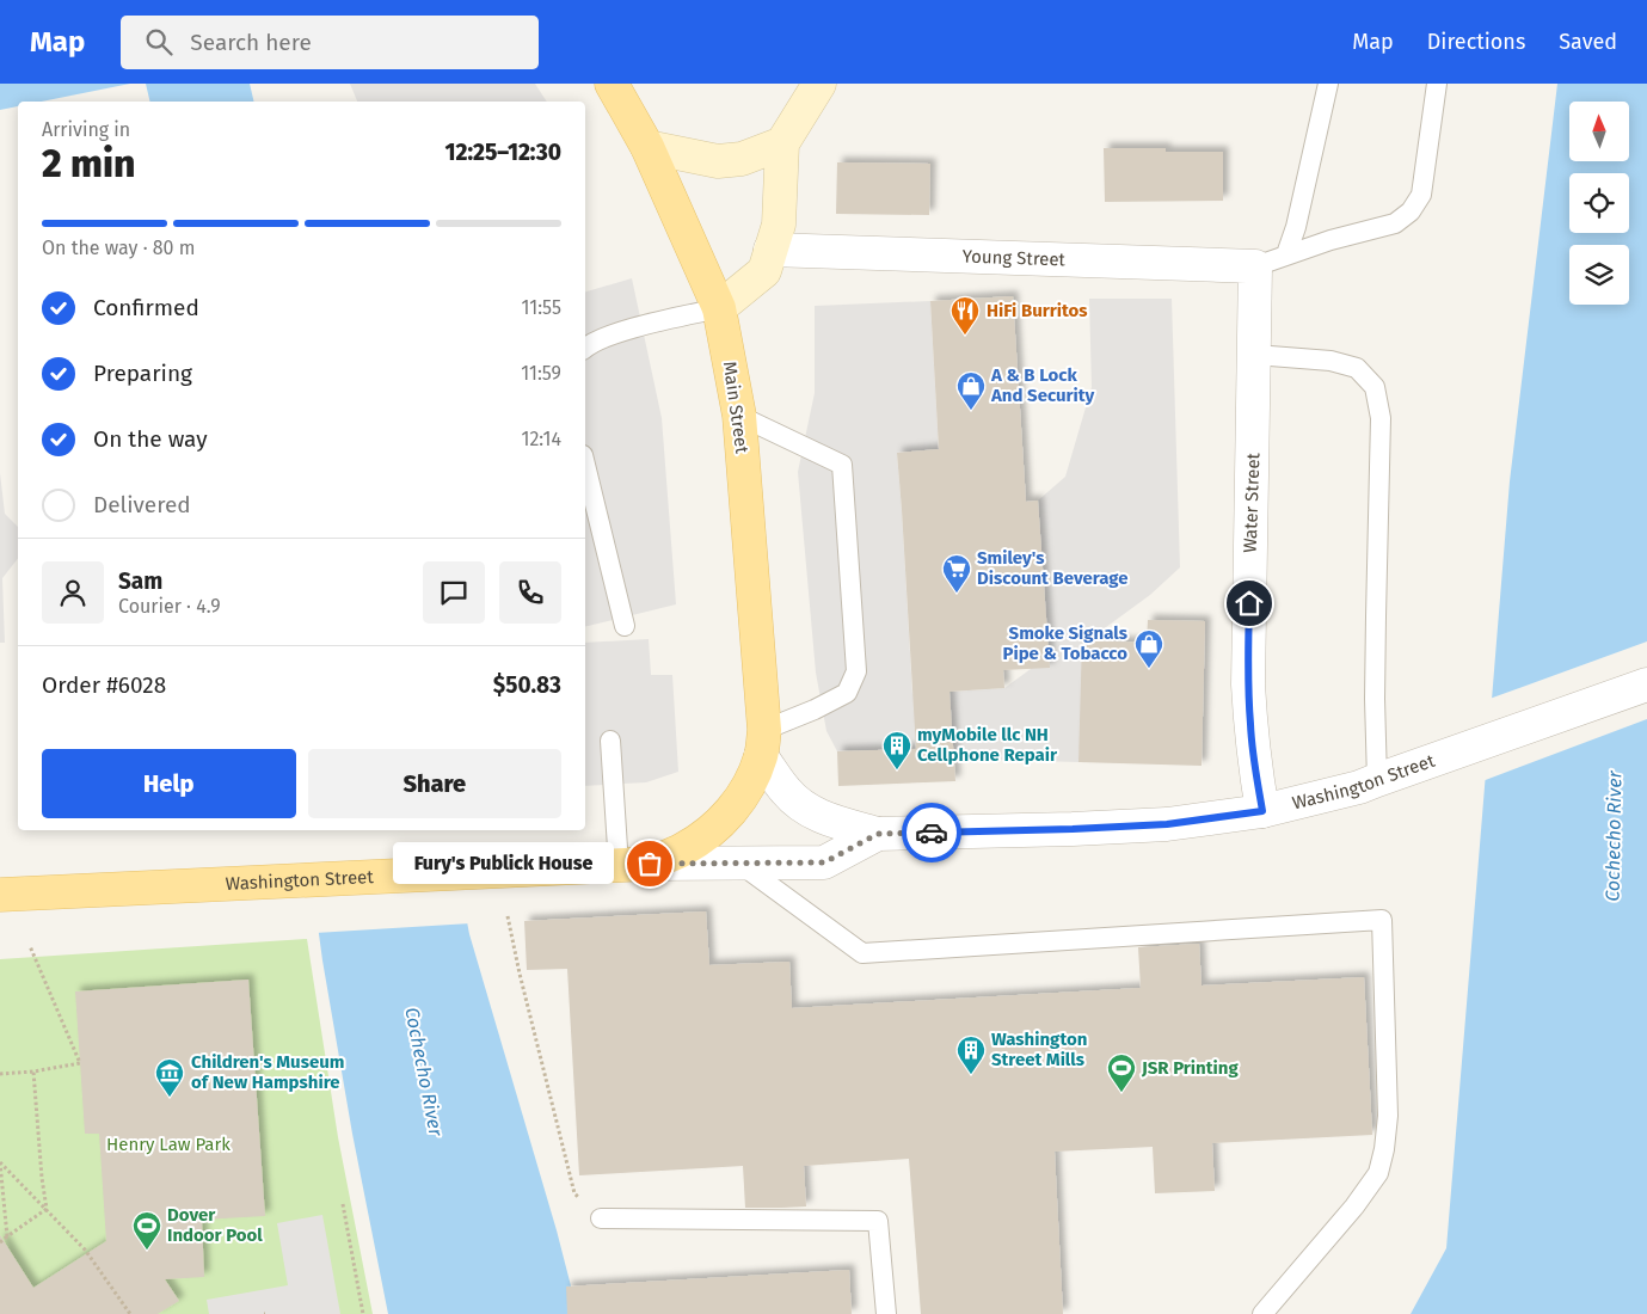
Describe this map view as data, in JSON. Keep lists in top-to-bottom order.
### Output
{
  "streets": {
    "main road": ["Main Street", "Washington Street"],
    "street": ["Young Street", "Water Street"]
  },
  "crossings": [
    ["Young Street", "Water Street"],
    ["Main Street", "Washington Street"],
    ["Water Street", "Washington Street"]
  ],
  "water": ["Cochecho River"],
  "parks": ["Henry Law Park"],
  "places": {
    "restaurant": ["HiFi Burritos"],
    "shop": ["A & B Lock And Security", "Smoke Signals Pipe & Tobacco"],
    "supermarket": ["Smiley's Discount Beverage"],
    "building": ["myMobile llc NH Cellphone Repair", "Washington Street Mills"],
    "other": ["Fury's Publick House"],
    "sports": ["JSR Printing", "Dover Indoor Pool"],
    "museum": ["Children's Museum of New Hampshire"]
  },
  "north": "top",
  "page": {
    "header": "Map",
    "search": "Search here",
    "nav": ["Map", "Directions", "Saved"],
    "heading": ["2 min", "Arriving in", "12:25–12:30"],
    "panel": [
      "Sam",
      "Courier · 4.9",
      "Order #6028",
      "$50.83"
    ],
    "bar": "On the way · 80 m",
    "list": [
      ["Confirmed", "11:55"],
      ["Preparing", "11:59"],
      ["On the way", "12:14"],
      "Delivered"
    ],
    "buttons": ["Help", "Share"],
    "bubble": "Fury's Publick House"
  }
}
